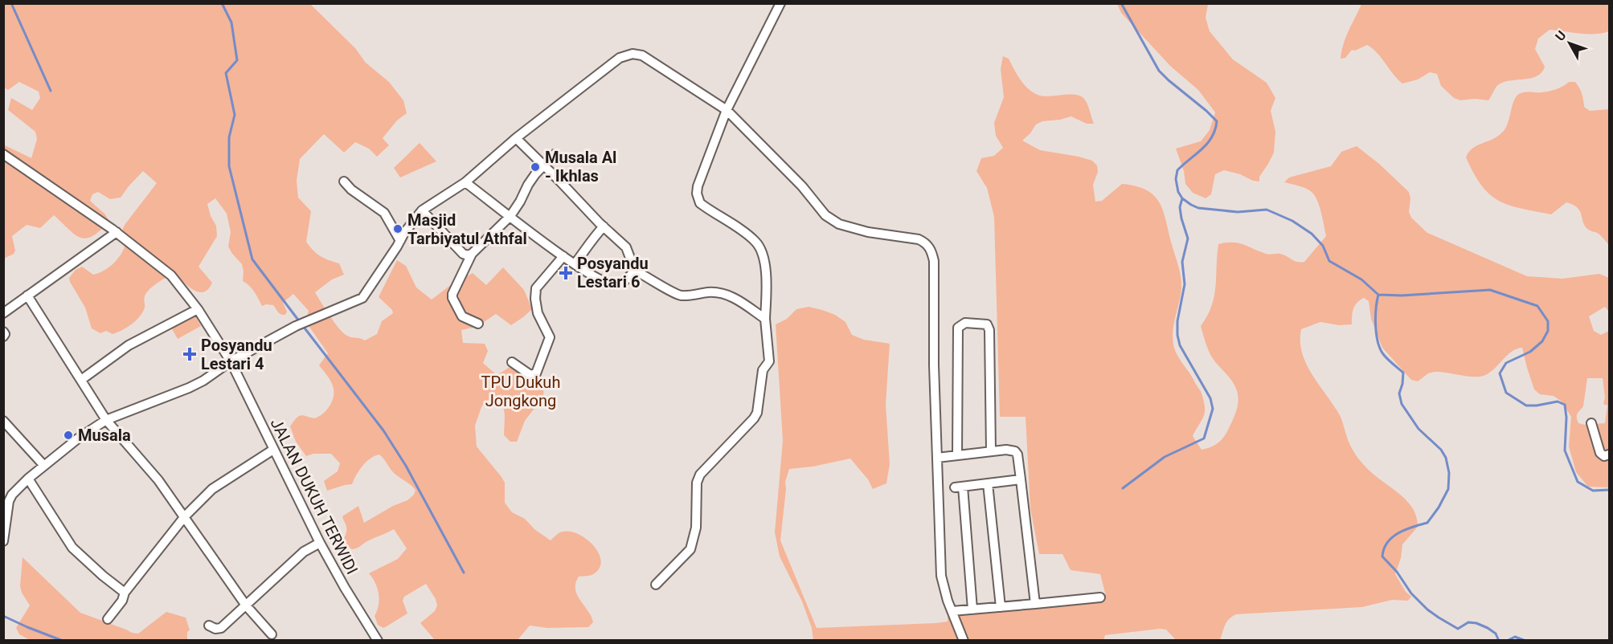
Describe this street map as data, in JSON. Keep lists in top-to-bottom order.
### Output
{
  "streets": {
    "street": ["JALAN DUKUH TERWIDI"]
  },
  "parks": ["TPU Dukuh Jongkong"],
  "places": {
    "other": ["Musala Al - Ikhlas", "Masjid Tarbiyatul Athfal", "Musala"],
    "health": ["Posyandu Lestari 6", "Posyandu Lestari 4"]
  },
  "north": "top left"
}
